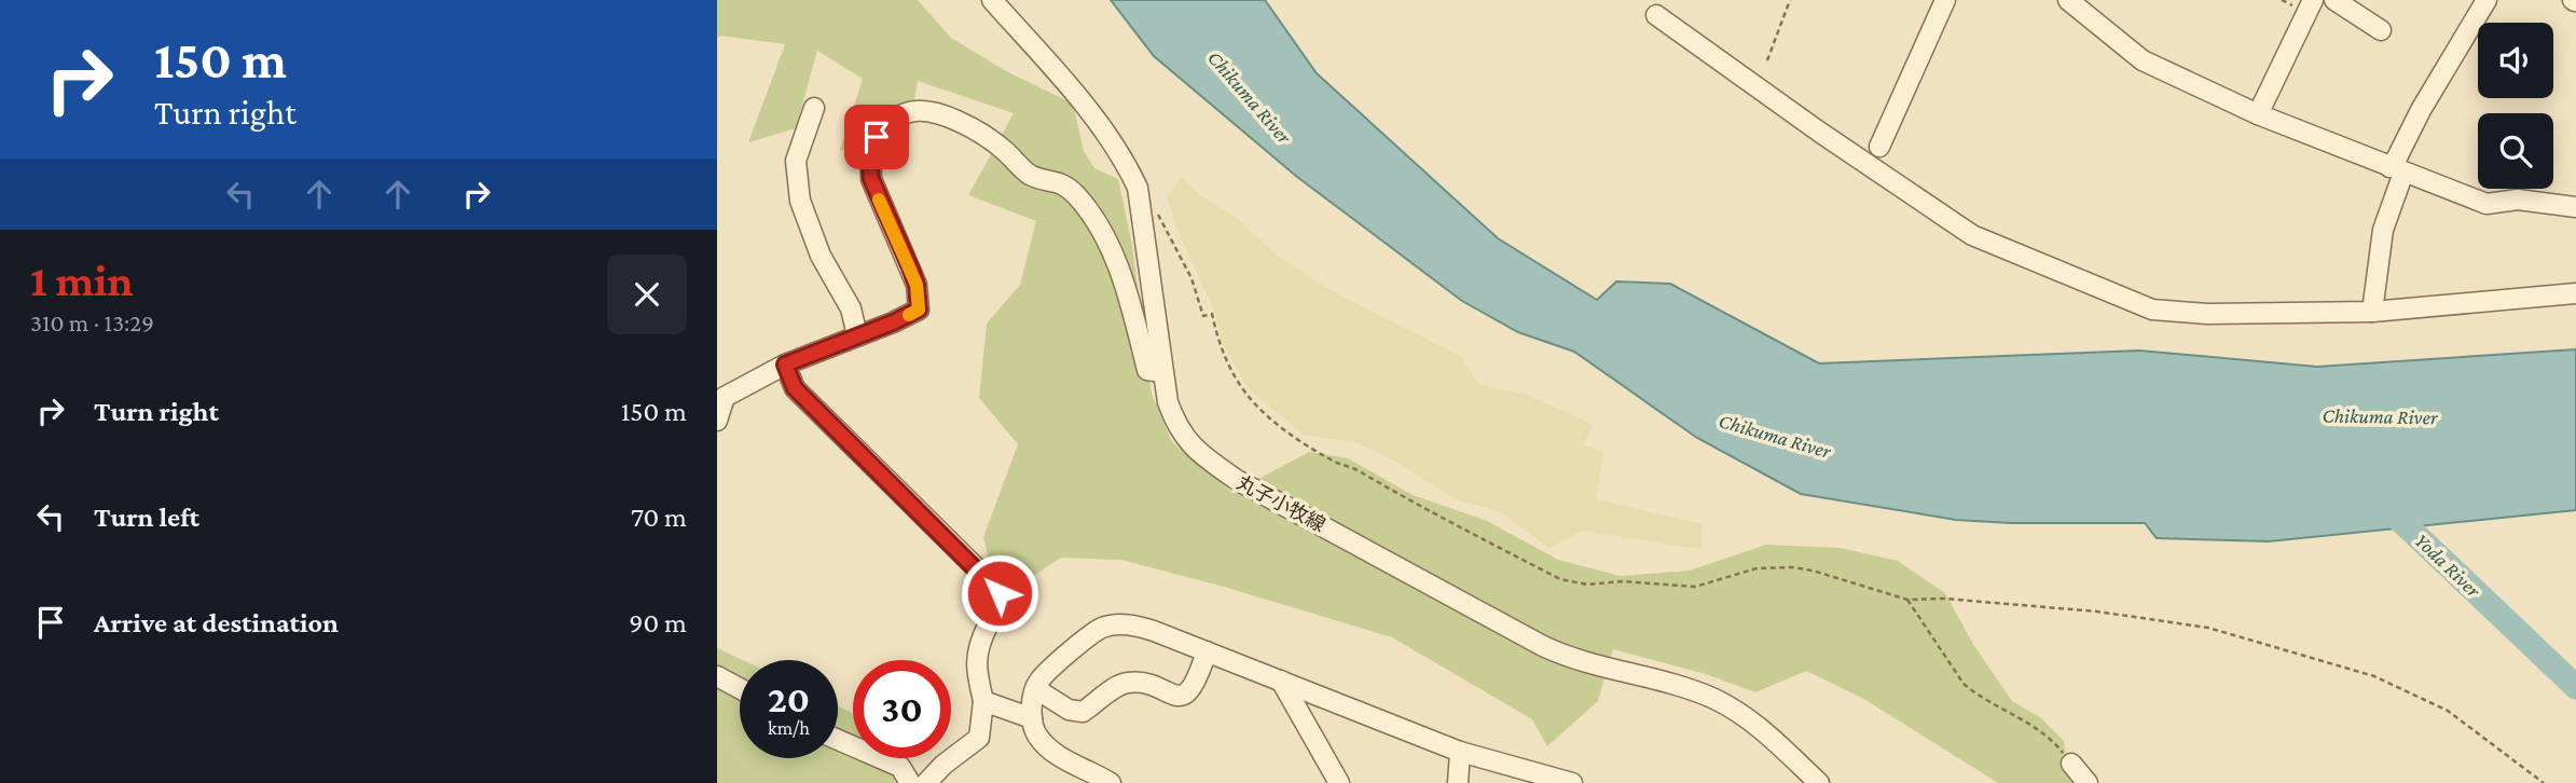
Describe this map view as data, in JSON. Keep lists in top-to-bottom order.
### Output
{
  "streets": {
    "street": ["丸子小牧線"]
  },
  "water": ["Chikuma River", "Yoda River"],
  "page": {
    "turn": ["150 m", "Turn right"],
    "heading": ["1 min", "310 m · 13:29"],
    "list": [
      {
        "name": "Turn right",
        "value": "150 m"
      },
      {
        "name": "Turn left",
        "value": "70 m"
      },
      {
        "name": "Arrive at destination",
        "value": "90 m"
      }
    ],
    "speed": "20 km/h",
    "limit": "30"
  }
}
